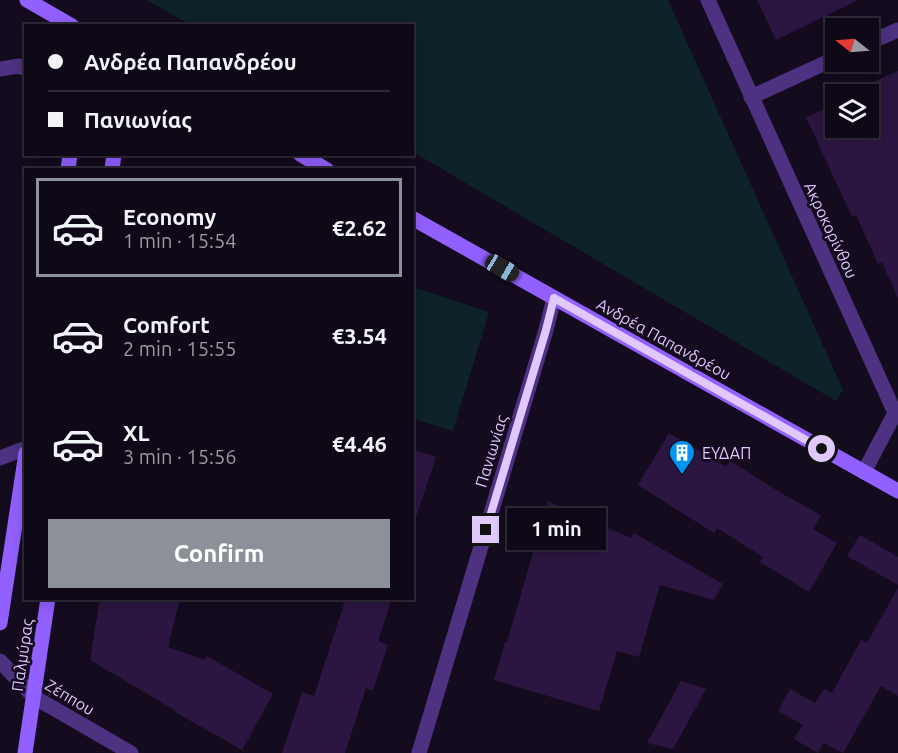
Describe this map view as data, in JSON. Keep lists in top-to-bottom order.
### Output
{
  "streets": {
    "main road": ["Ανδρέα Παπανδρέου", "Παλμύρας"],
    "street": ["Ακροκορίνθου", "Πανιωνίας", "Ζέππου"]
  },
  "crossings": [
    ["Ακροκορίνθου", "Ανδρέα Παπανδρέου"],
    ["Ανδρέα Παπανδρέου", "Πανιωνίας"],
    ["Παλμύρας", "Ζέππου"]
  ],
  "places": {
    "building": ["ΕΥΔΑΠ"]
  },
  "north": "left",
  "page": {
    "banner": ["Ανδρέα Παπανδρέου", "Πανιωνίας"],
    "list": [
      {
        "name": "Economy",
        "note": "1 min · 15:54",
        "value": "€2.62"
      },
      {
        "name": "Comfort",
        "note": "2 min · 15:55",
        "value": "€3.54"
      },
      {
        "name": "XL",
        "note": "3 min · 15:56",
        "value": "€4.46"
      }
    ],
    "buttons": "Confirm",
    "bubble": "1 min"
  }
}
